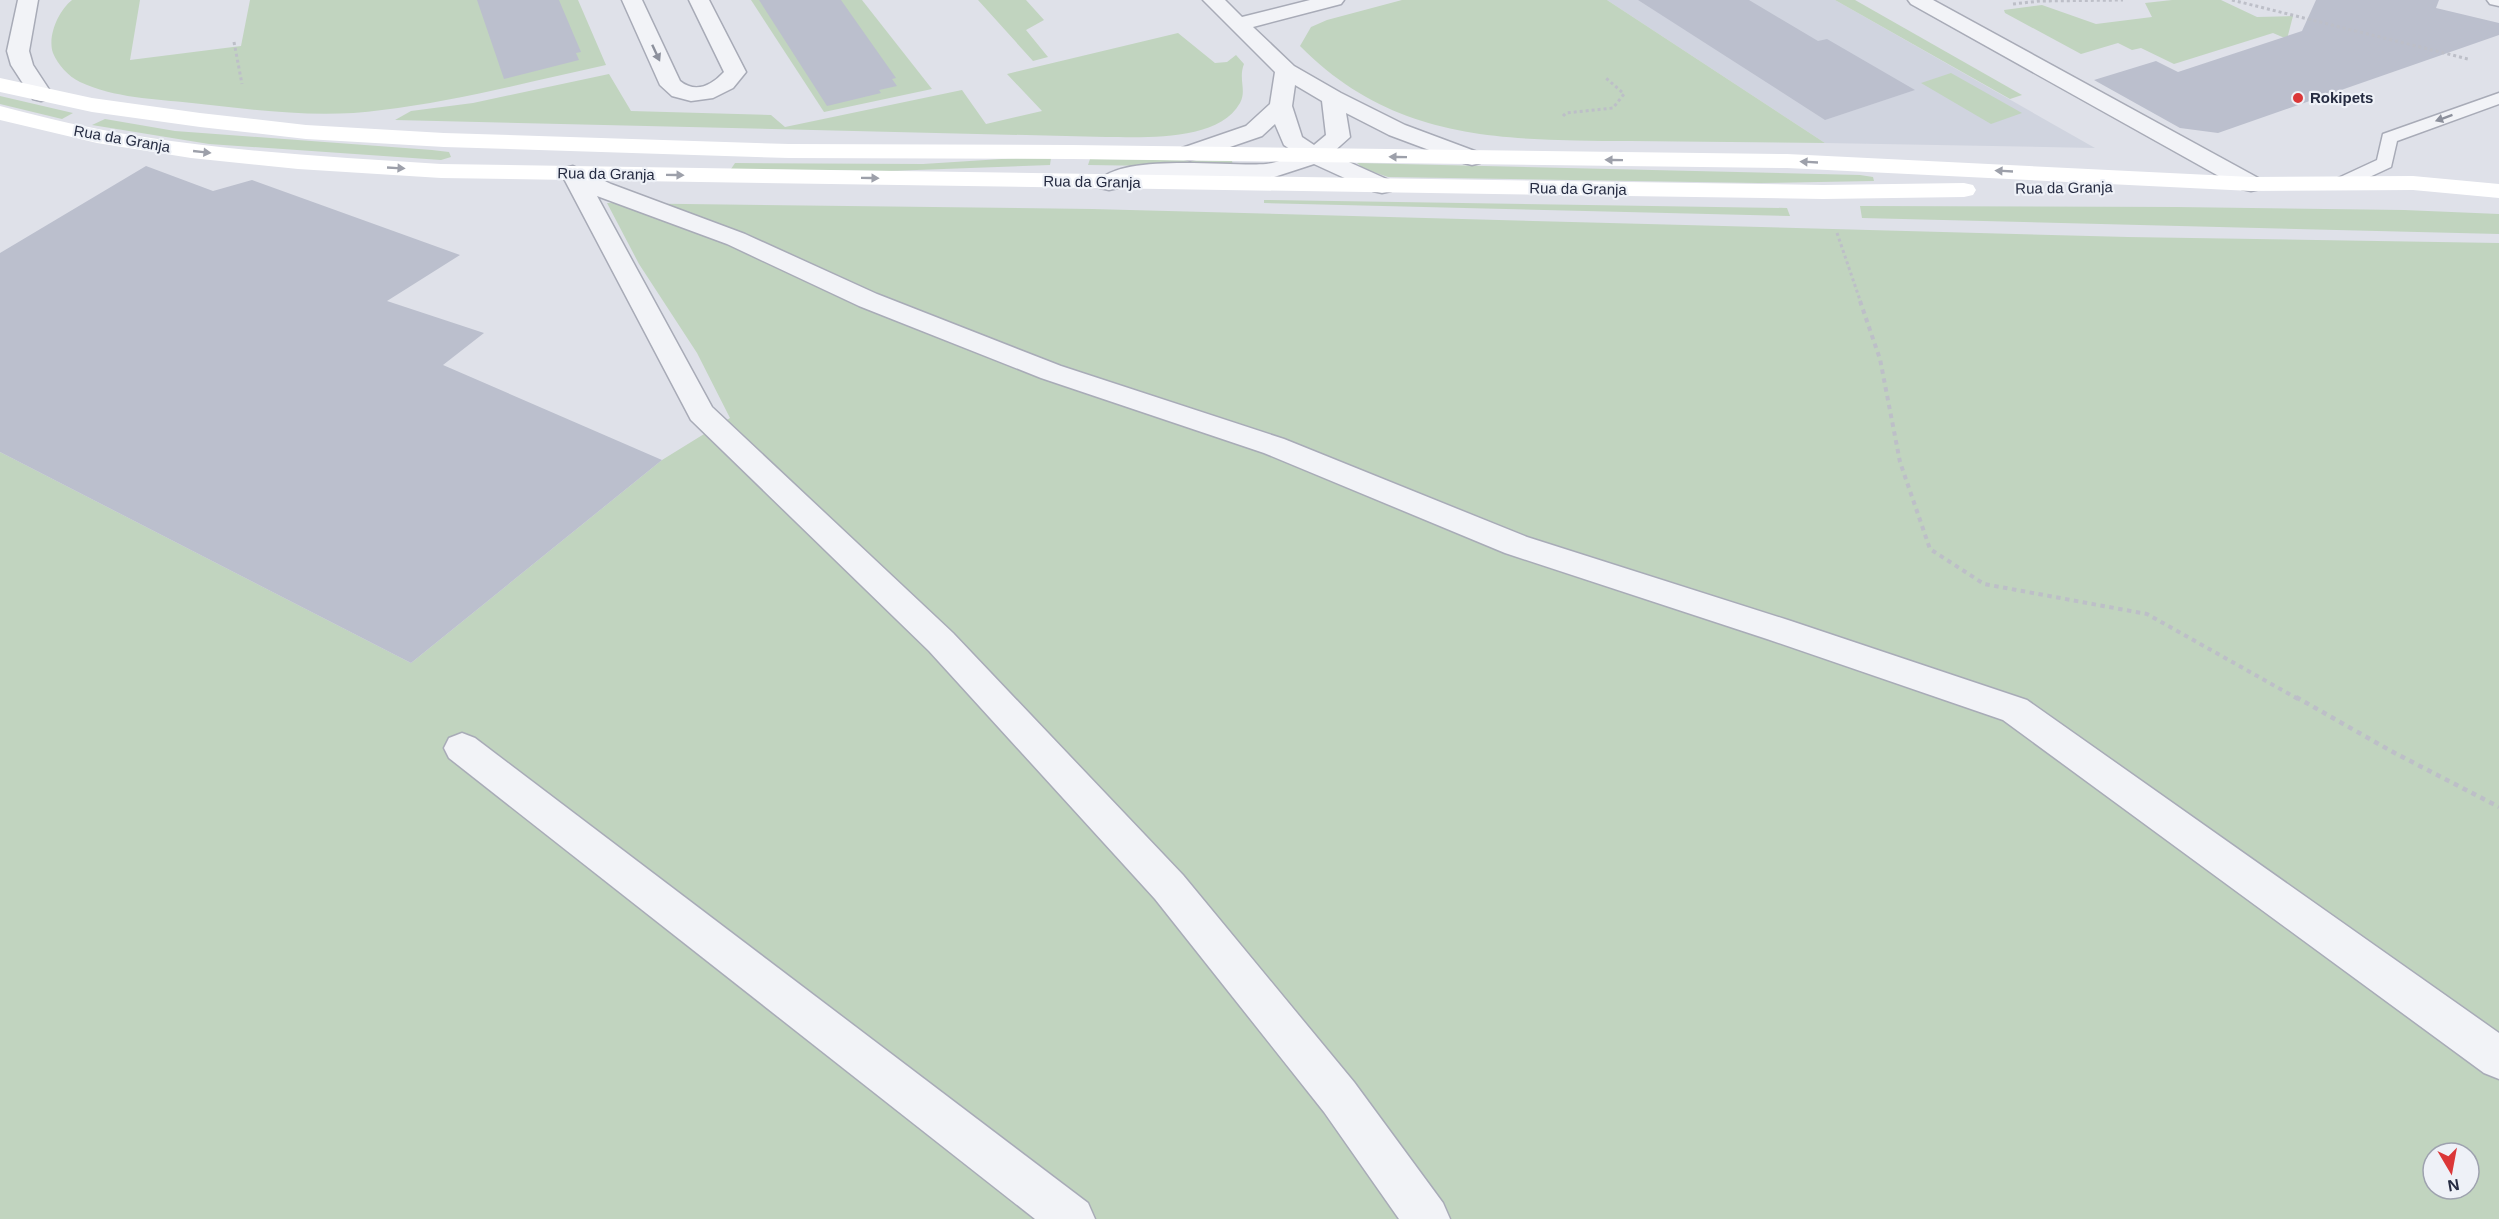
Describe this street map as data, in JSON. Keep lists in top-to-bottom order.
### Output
{
  "streets": {
    "main road": ["Rua da Granja"]
  },
  "places": ["Rokipets"],
  "north": "bottom"
}
